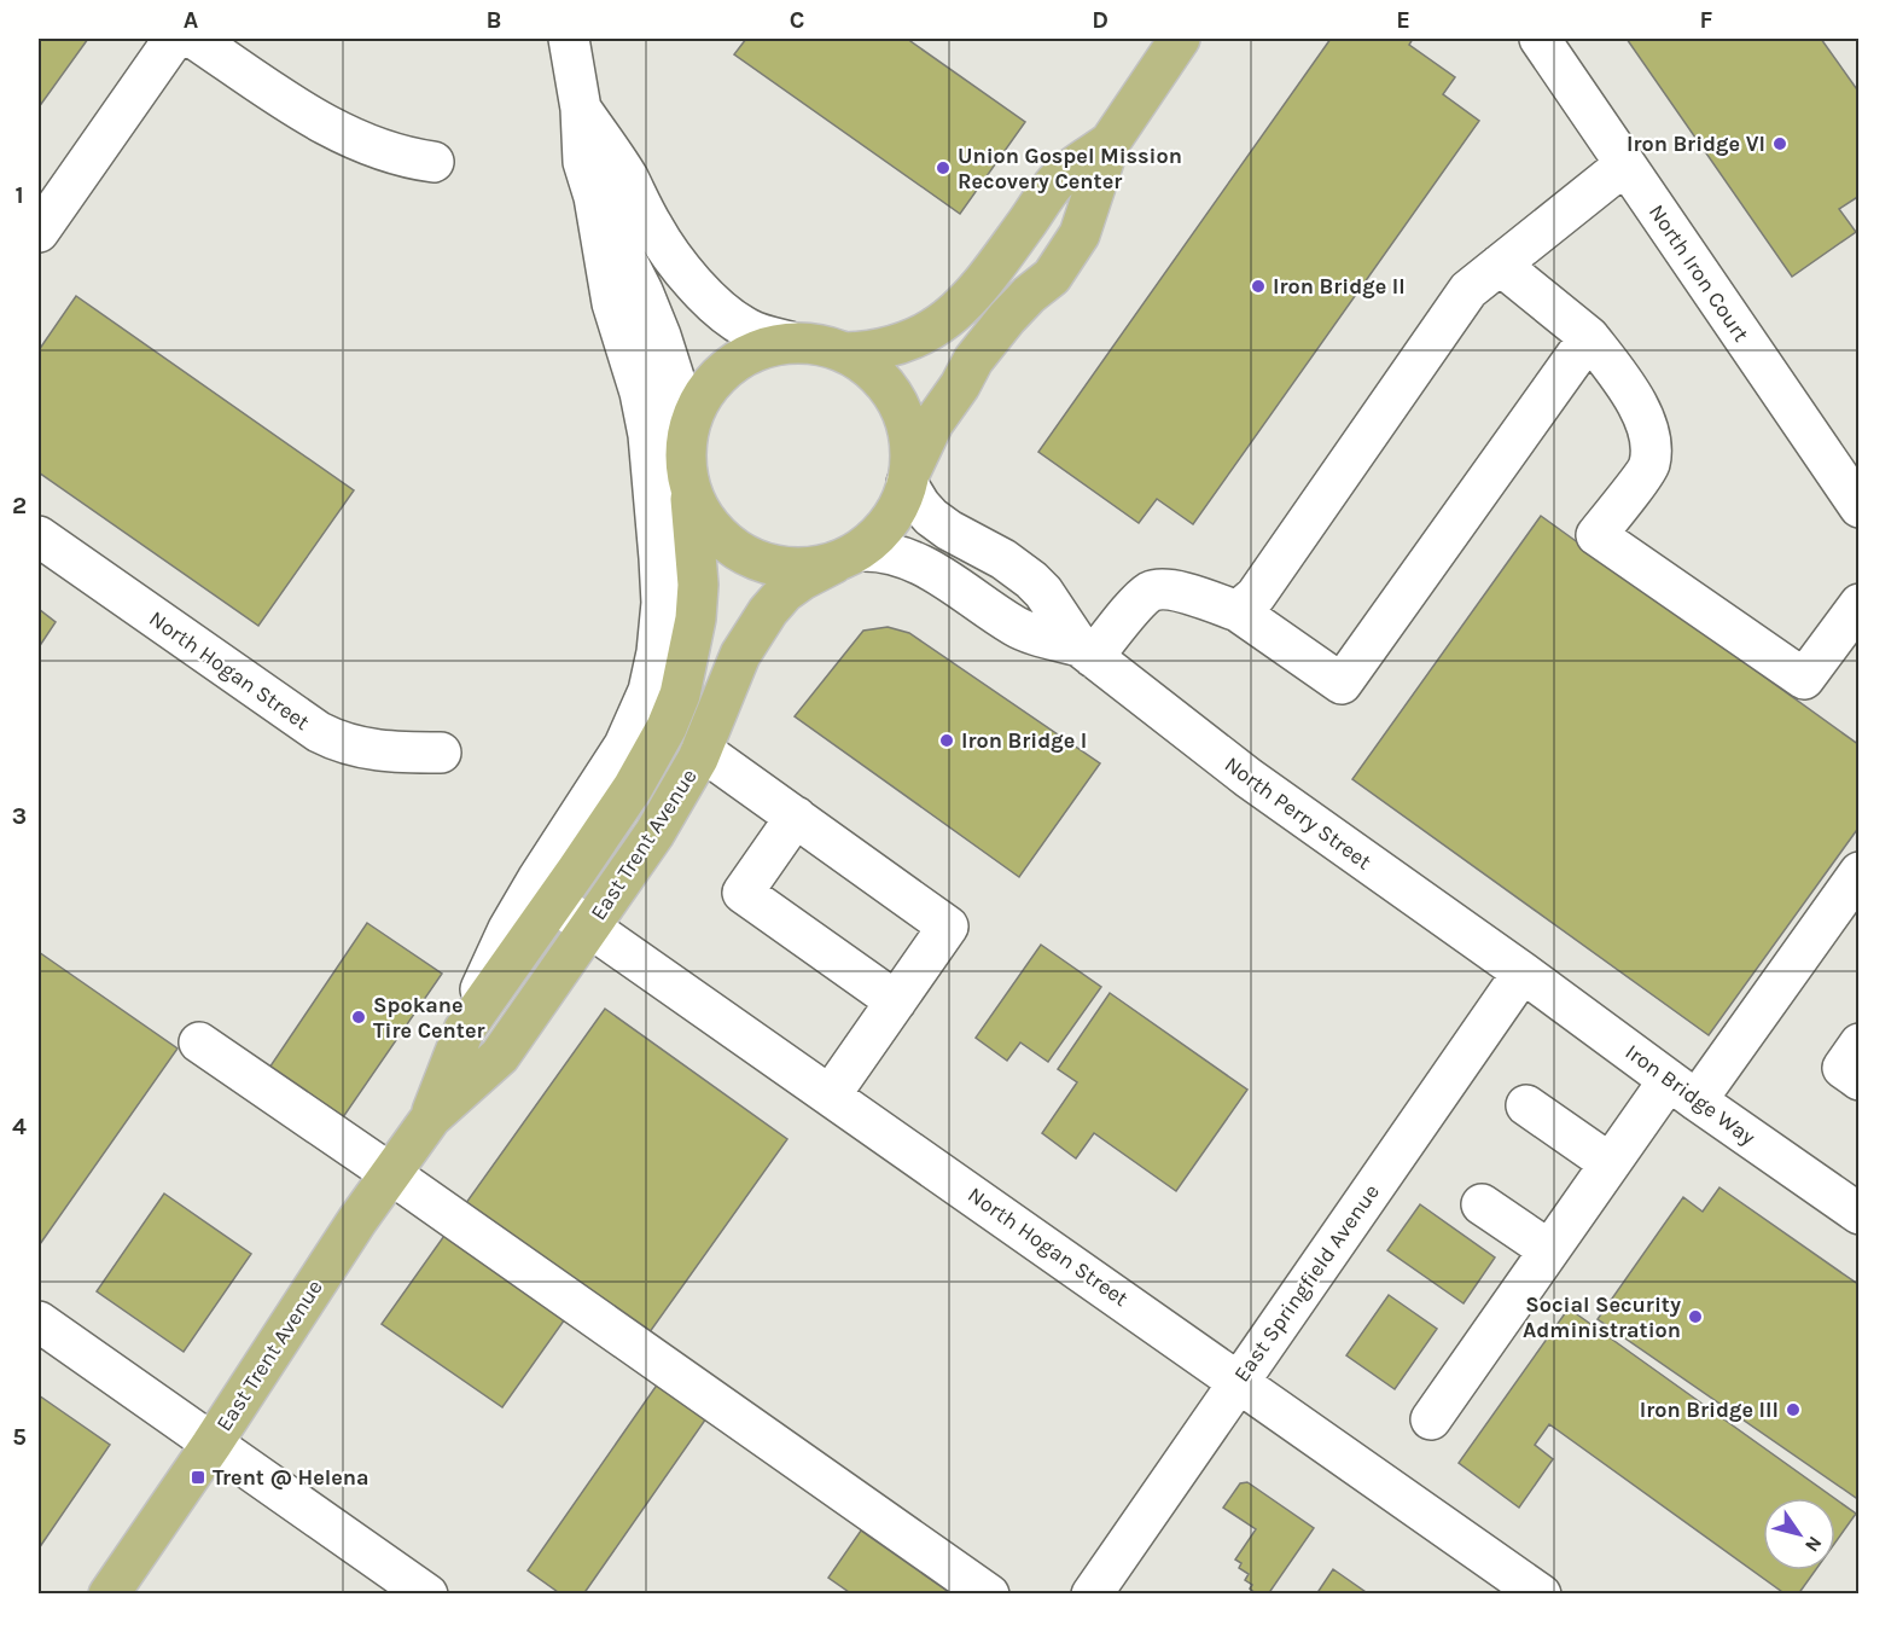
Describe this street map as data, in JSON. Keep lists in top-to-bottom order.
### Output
{
  "streets": {
    "main road": ["East Trent Avenue"],
    "street": [
      "North Iron Court",
      "North Hogan Street",
      "North Perry Street",
      "Iron Bridge Way",
      "East Springfield Avenue"
    ]
  },
  "crossings": [
    ["North Hogan Street", "East Trent Avenue"],
    ["North Hogan Street", "East Springfield Avenue"],
    ["North Perry Street", "East Trent Avenue"],
    ["North Perry Street", "Iron Bridge Way"],
    ["North Perry Street", "East Springfield Avenue"],
    ["Iron Bridge Way", "East Springfield Avenue"]
  ],
  "places": {
    "other": [
      "Iron Bridge VI",
      "Union Gospel Mission Recovery Center",
      "Iron Bridge II",
      "Iron Bridge I",
      "Spokane Tire Center",
      "Social Security Administration",
      "Iron Bridge III"
    ],
    "transit": ["Trent @ Helena"]
  },
  "north": "bottom right",
  "grid": {
    "columns": [
      "A",
      "B",
      "C",
      "D",
      "E",
      "F"
    ],
    "rows": [
      "1",
      "2",
      "3",
      "4",
      "5"
    ]
  }
}
